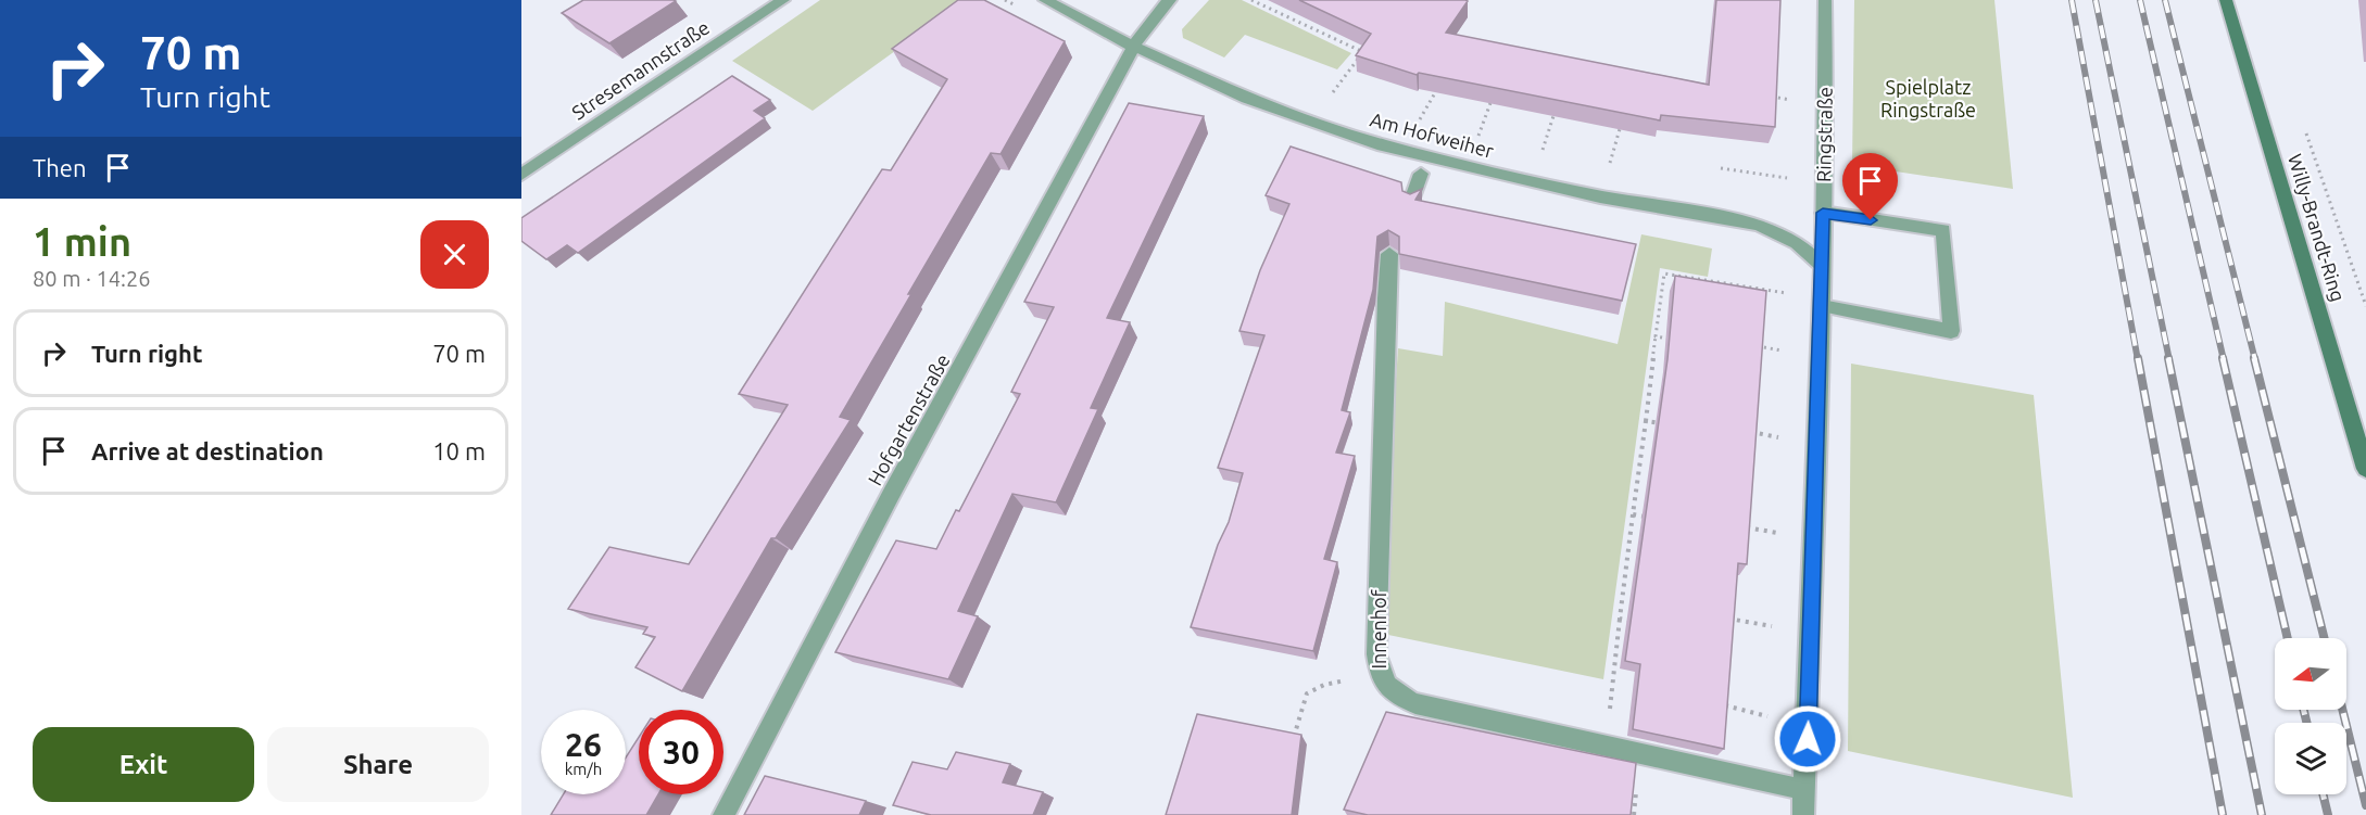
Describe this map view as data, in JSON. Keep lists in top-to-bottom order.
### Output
{
  "streets": {
    "main road": ["Willy-Brandt-Ring"],
    "street": [
      "Stresemannstraße",
      "Ringstraße",
      "Am Hofweiher",
      "Hofgartenstraße",
      "Innenhof"
    ]
  },
  "crossings": [
    ["Ringstraße", "Am Hofweiher"],
    ["Ringstraße", "Innenhof"],
    ["Am Hofweiher", "Hofgartenstraße"]
  ],
  "parks": ["Spielplatz Ringstraße"],
  "north": "left",
  "page": {
    "turn": ["70 m", "Turn right"],
    "then": "Then",
    "heading": ["1 min", "80 m · 14:26"],
    "list": [
      {
        "name": "Turn right",
        "value": "70 m"
      },
      {
        "name": "Arrive at destination",
        "value": "10 m"
      }
    ],
    "speed": "26 km/h",
    "limit": "30",
    "buttons": ["Exit", "Share"]
  }
}
